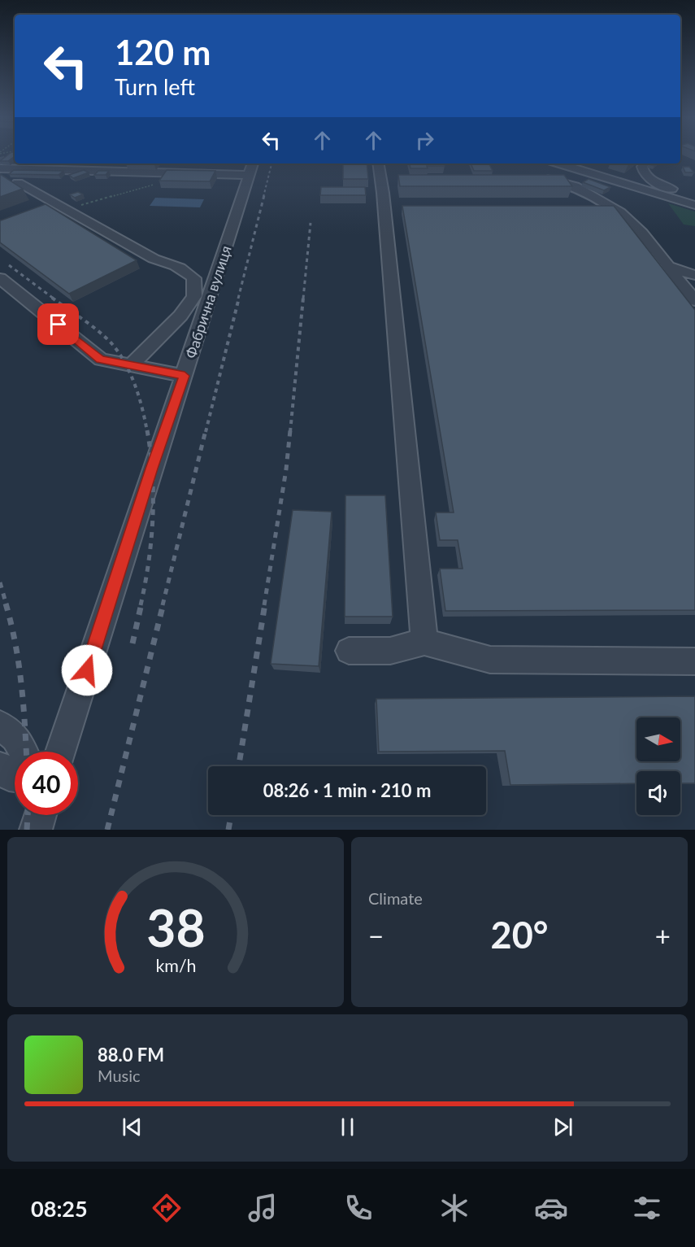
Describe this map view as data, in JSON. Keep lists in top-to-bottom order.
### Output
{
  "streets": {
    "street": ["Фабрична вулиця"]
  },
  "north": "right",
  "page": {
    "turn": ["120 m", "Turn left"],
    "limit": "40",
    "trip": "08:26 · 1 min · 210 m",
    "tile": "Climate",
    "heat": ["−", "20°", "+"],
    "song": ["88.0 FM", "Music"],
    "tabs": "08:25",
    "gauge": ["38", "km/h"]
  }
}
